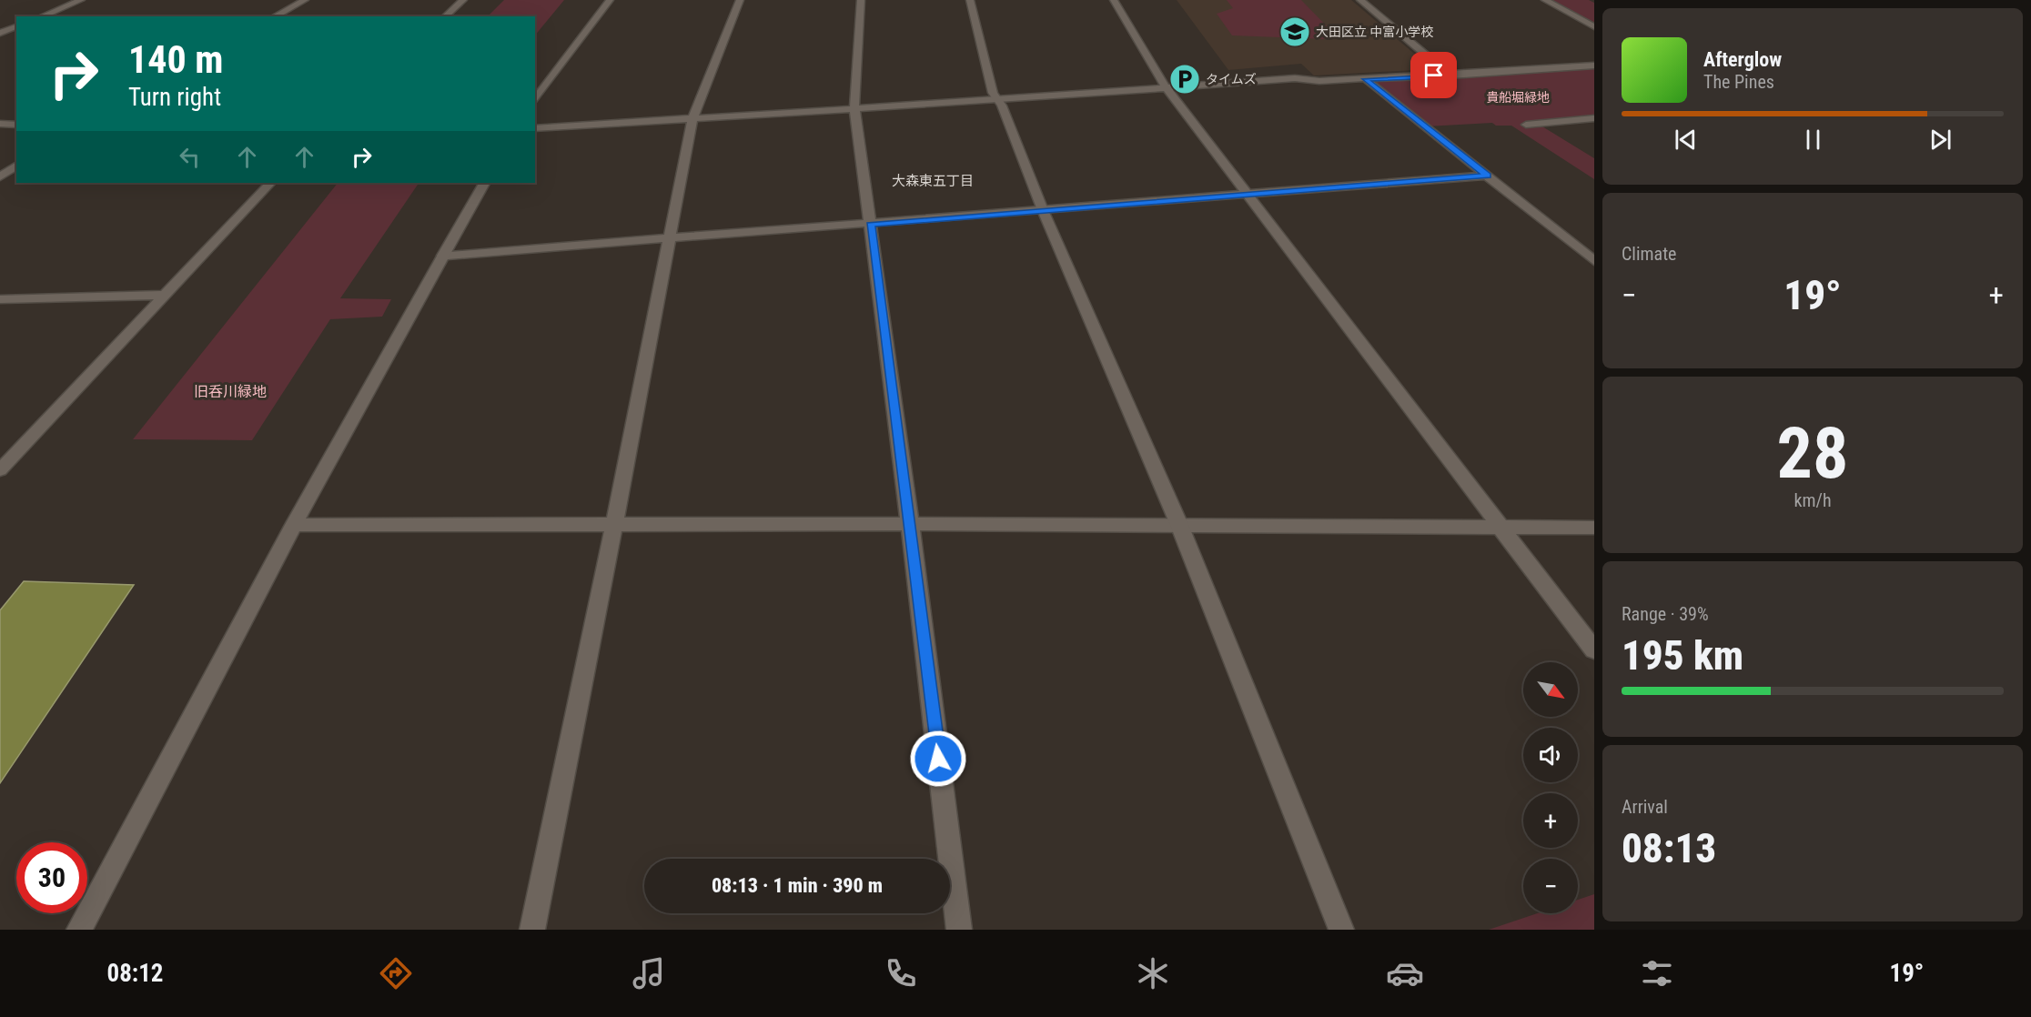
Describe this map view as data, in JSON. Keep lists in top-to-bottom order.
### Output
{
  "districts": ["大森東五丁目"],
  "parks": ["貴船堀緑地", "旧呑川緑地"],
  "places": {
    "school or university": ["大田区立 中富小学校"],
    "parking": ["タイムズ"]
  },
  "north": "bottom right",
  "page": {
    "turn": ["140 m", "Turn right"],
    "song": ["Afterglow", "The Pines"],
    "tile": [
      "Climate",
      ["28", "km/h"],
      ["Range · 39%", "195 km"],
      ["Arrival", "08:13"]
    ],
    "heat": ["−", "19°", "+"],
    "map_buttons": ["+", "−"],
    "limit": "30",
    "trip": "08:13 · 1 min · 390 m",
    "tabs": ["08:12", "19°"]
  }
}
